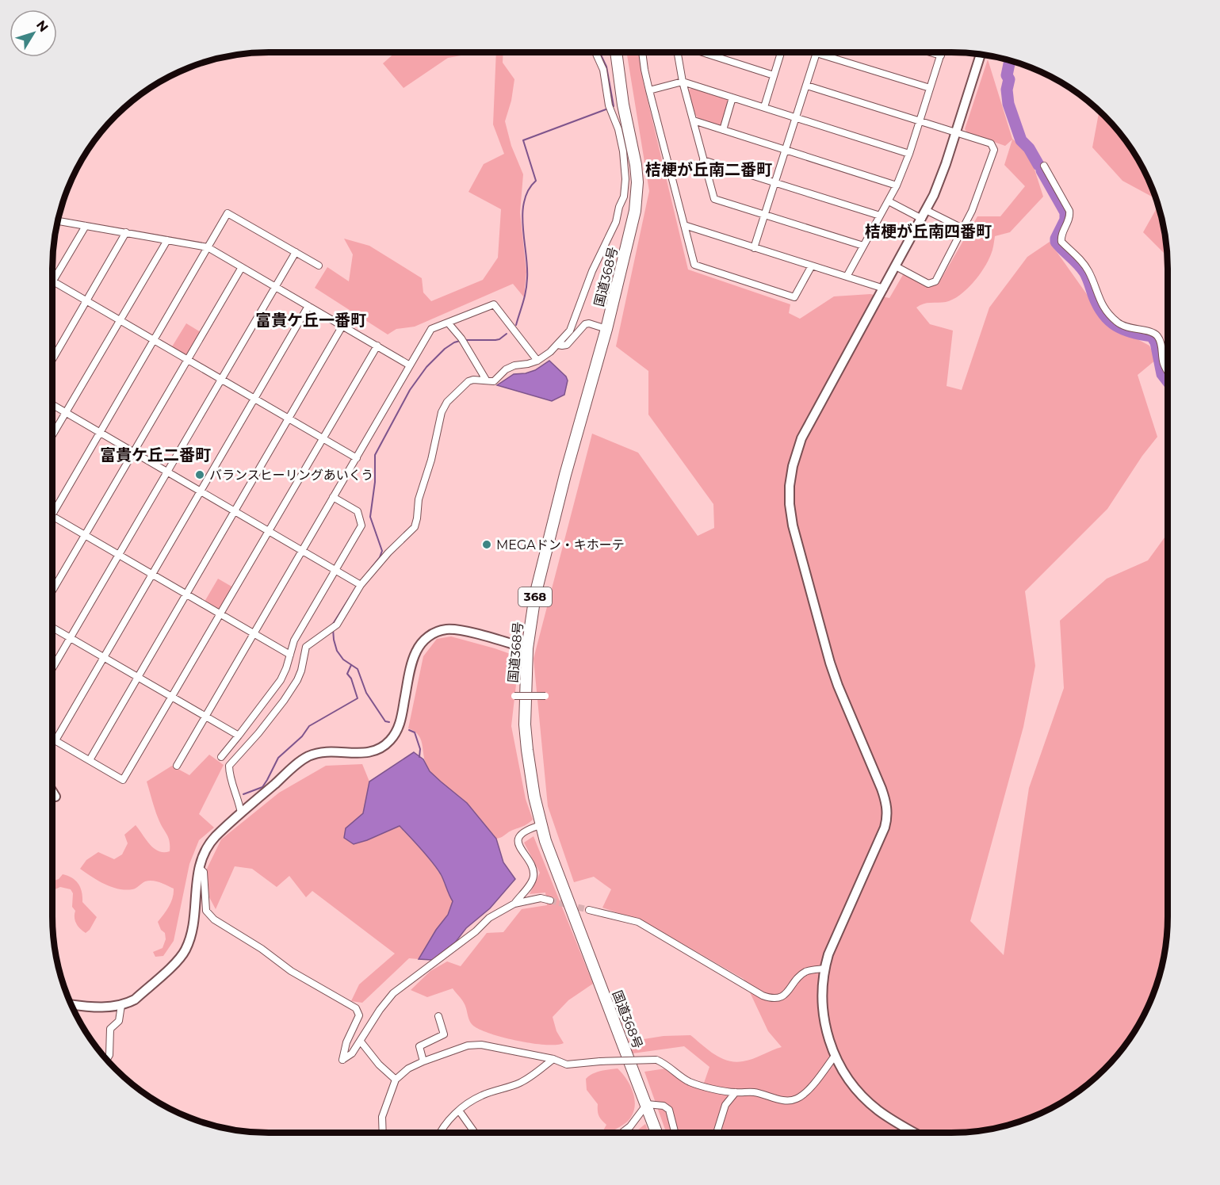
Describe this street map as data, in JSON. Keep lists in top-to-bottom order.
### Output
{
  "streets": {
    "highway": ["国道368号", "368"]
  },
  "districts": [
    "桔梗が丘南二番町",
    "桔梗が丘南四番町",
    "富貴ケ丘一番町",
    "富貴ケ丘二番町"
  ],
  "places": ["バランスヒーリングあいくう", "MEGAドン・キホーテ"],
  "north": "top right"
}
